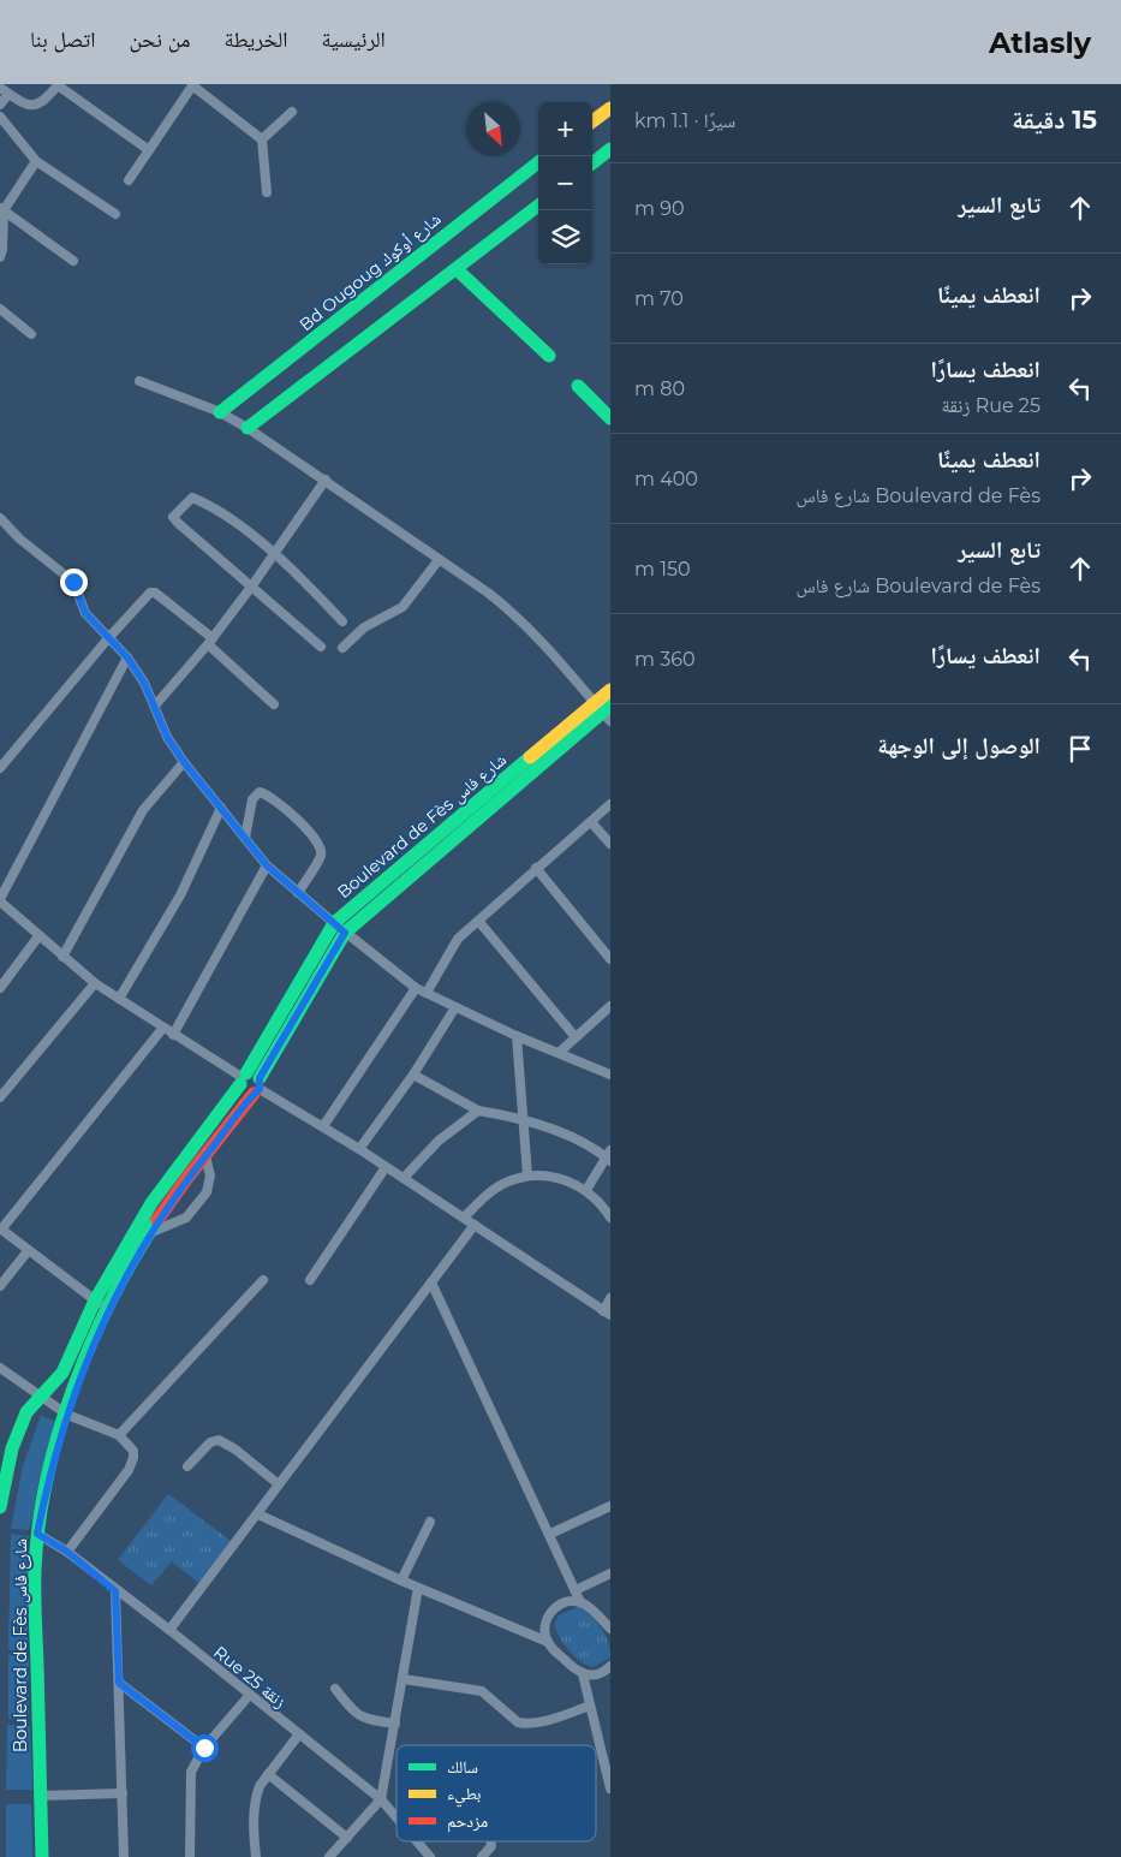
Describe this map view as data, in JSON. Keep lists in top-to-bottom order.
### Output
{
  "streets": {
    "main road": ["Bd Ougoug شارع أوكوك", "Boulevard de Fès شارع فاس"],
    "street": ["Rue 25 زنقة"]
  },
  "crossings": [
    ["Boulevard de Fès شارع فاس", "Rue 25 زنقة"]
  ],
  "legend": ["سالك", "بطيء", "مزدحم"],
  "north": "bottom right",
  "page": {
    "header": "Atlasly",
    "nav": [
      "الرئيسية",
      "الخريطة",
      "من نحن",
      "اتصل بنا"
    ],
    "heading": ["15 دقيقة", "سيرًا · 1.1 km"],
    "map_buttons": ["+", "−"],
    "list": [
      ["تابع السير", "90 m"],
      ["انعطف يمينًا", "70 m"],
      ["انعطف يسارًا", "Rue 25 زنقة", "80 m"],
      ["انعطف يمينًا", "Boulevard de Fès شارع فاس", "400 m"],
      ["تابع السير", "Boulevard de Fès شارع فاس", "150 m"],
      ["انعطف يسارًا", "360 m"],
      "الوصول إلى الوجهة"
    ]
  }
}
